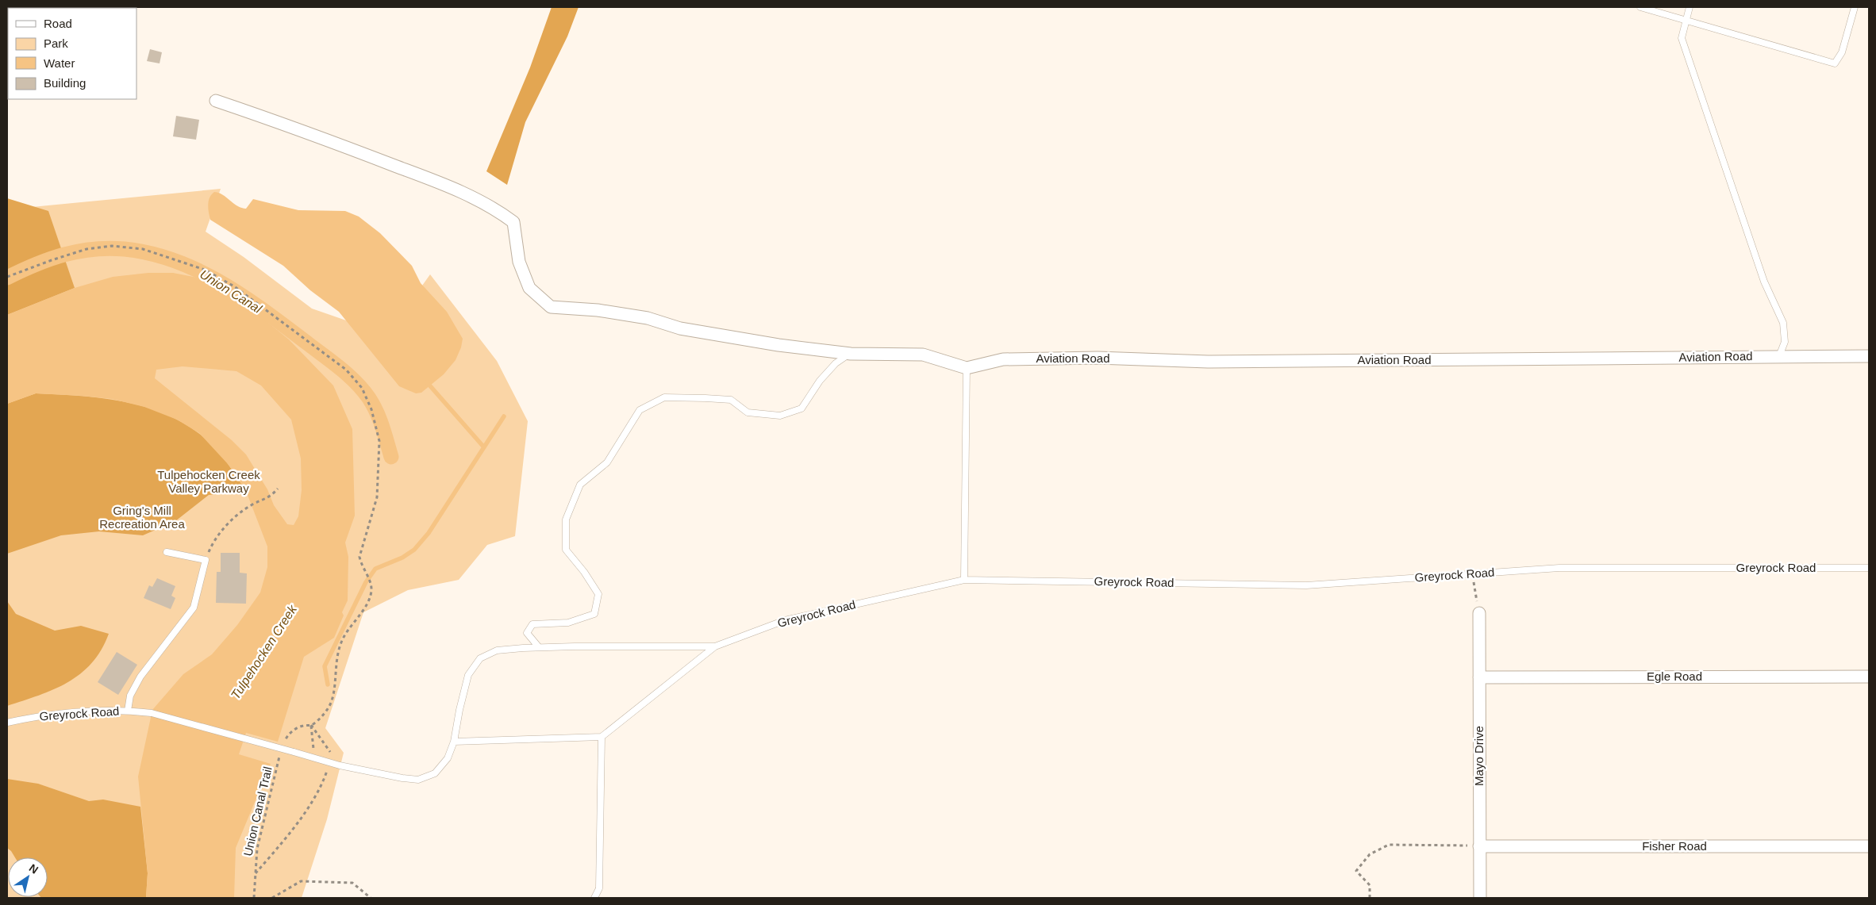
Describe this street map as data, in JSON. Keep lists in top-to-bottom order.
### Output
{
  "streets": {
    "street": [
      "Aviation Road",
      "Egle Road",
      "Mayo Drive",
      "Fisher Road"
    ],
    "lane": ["Greyrock Road"],
    "path": ["Union Canal Trail"]
  },
  "crossings": [
    ["Egle Road", "Mayo Drive"],
    ["Mayo Drive", "Fisher Road"]
  ],
  "water": ["Union Canal", "Tulpehocken Creek"],
  "parks": ["Tulpehocken Creek Valley Parkway", "Gring's Mill Recreation Area"],
  "legend": [
    "Road",
    "Park",
    "Water",
    "Building"
  ],
  "north": "top right"
}
